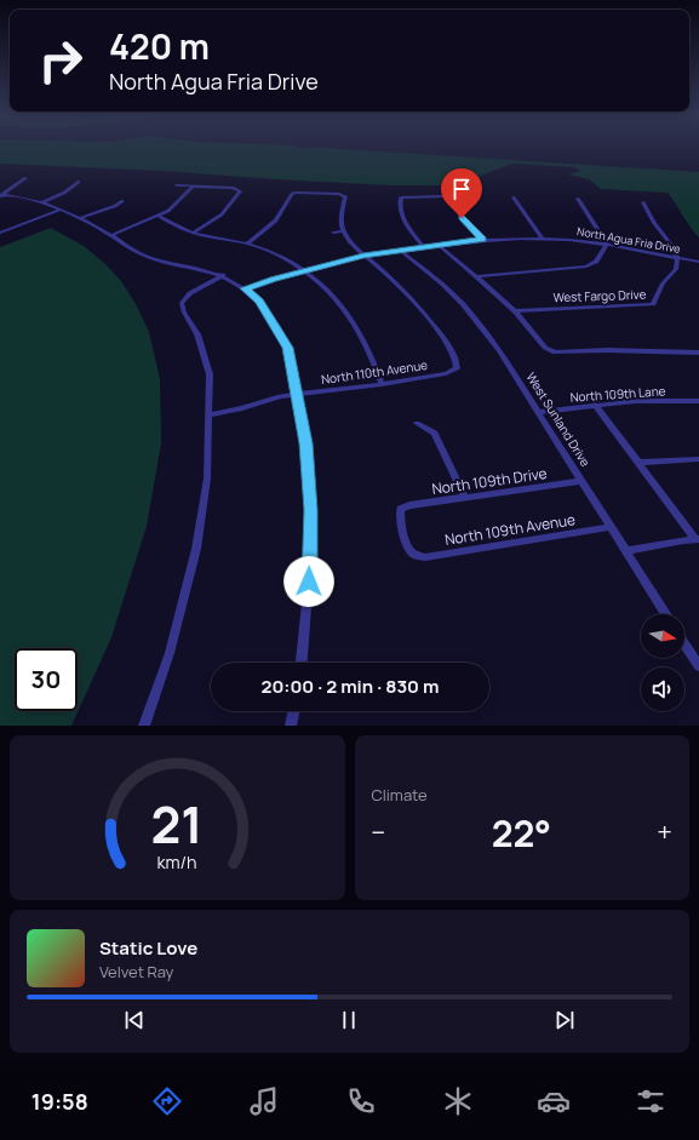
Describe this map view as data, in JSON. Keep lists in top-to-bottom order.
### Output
{
  "streets": {
    "street": [
      "North Agua Fria Drive",
      "West Fargo Drive",
      "North 110th Avenue",
      "North 109th Lane",
      "West Sunland Drive",
      "North 109th Drive",
      "North 109th Avenue"
    ]
  },
  "crossings": [
    ["North Agua Fria Drive", "West Fargo Drive"],
    ["North Agua Fria Drive", "North 110th Avenue"],
    ["North Agua Fria Drive", "West Sunland Drive"],
    ["North 109th Lane", "West Sunland Drive"],
    ["West Sunland Drive", "North 109th Drive"],
    ["West Sunland Drive", "North 109th Avenue"],
    ["North 109th Drive", "North 109th Avenue"]
  ],
  "north": "right",
  "page": {
    "turn": ["420 m", "North Agua Fria Drive"],
    "limit": "30",
    "trip": "20:00 · 2 min · 830 m",
    "tile": "Climate",
    "heat": ["−", "22°", "+"],
    "song": ["Static Love", "Velvet Ray"],
    "tabs": "19:58",
    "gauge": ["21", "km/h"]
  }
}
